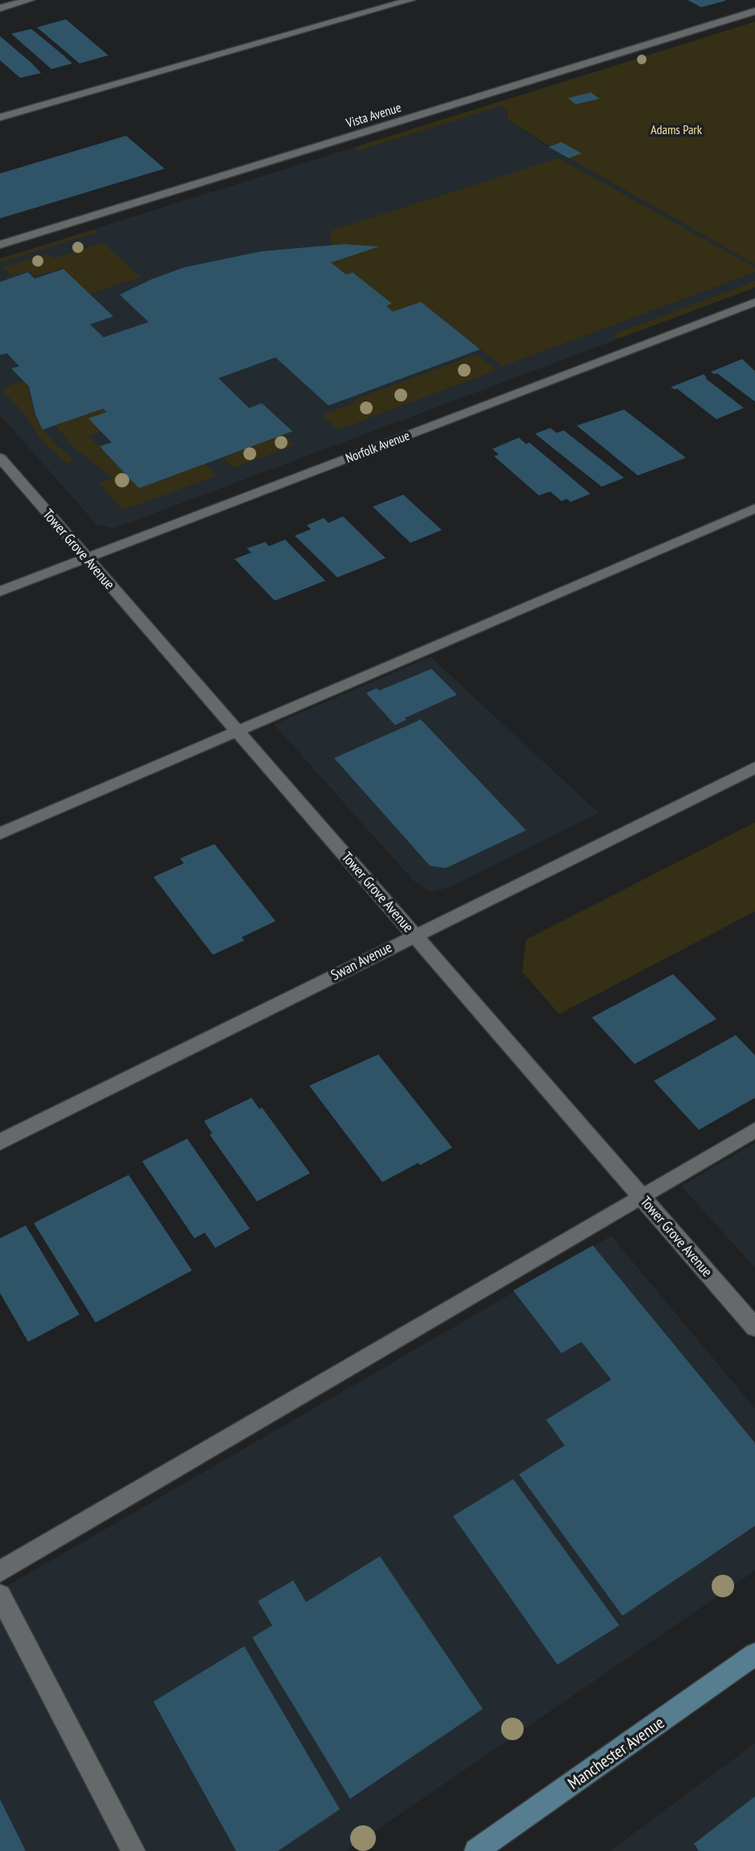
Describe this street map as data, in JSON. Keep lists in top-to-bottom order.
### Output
{
  "streets": {
    "main road": ["Manchester Avenue"],
    "street": [
      "Vista Avenue",
      "Norfolk Avenue",
      "Tower Grove Avenue",
      "Swan Avenue"
    ]
  },
  "crossings": [
    ["Norfolk Avenue", "Tower Grove Avenue"],
    ["Tower Grove Avenue", "Swan Avenue"]
  ],
  "parks": ["Adams Park"]
}
